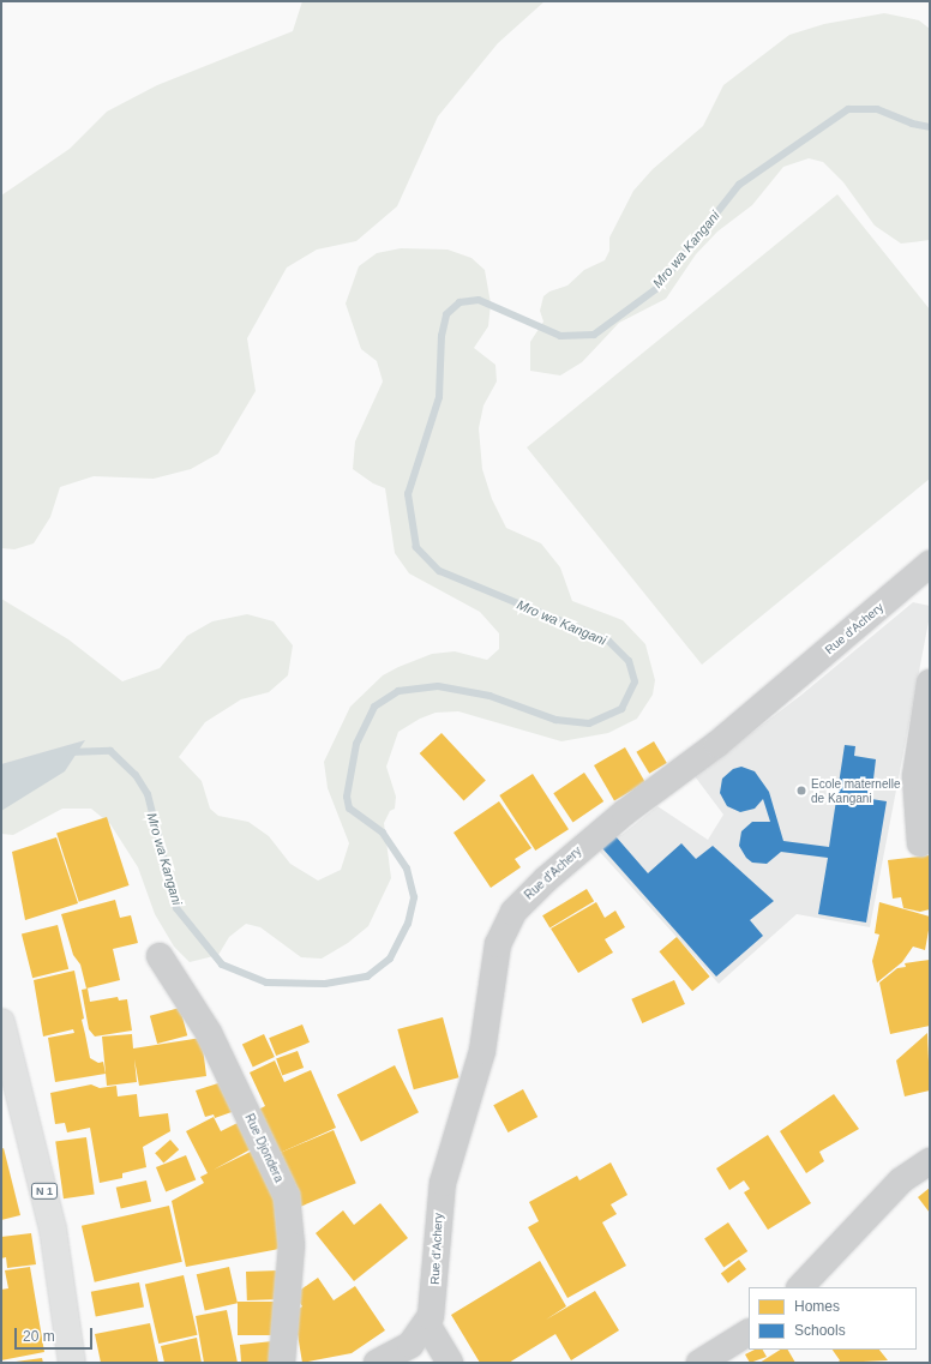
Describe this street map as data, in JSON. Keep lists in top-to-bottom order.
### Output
{
  "streets": {
    "main road": ["N 1"],
    "street": ["Rue d'Achery", "Rue Djondera"]
  },
  "water": ["Mro wa Kangani"],
  "places": ["Ecole maternelle de Kangani"],
  "legend": ["Homes", "Schools"],
  "scale_bar": "20 m"
}
